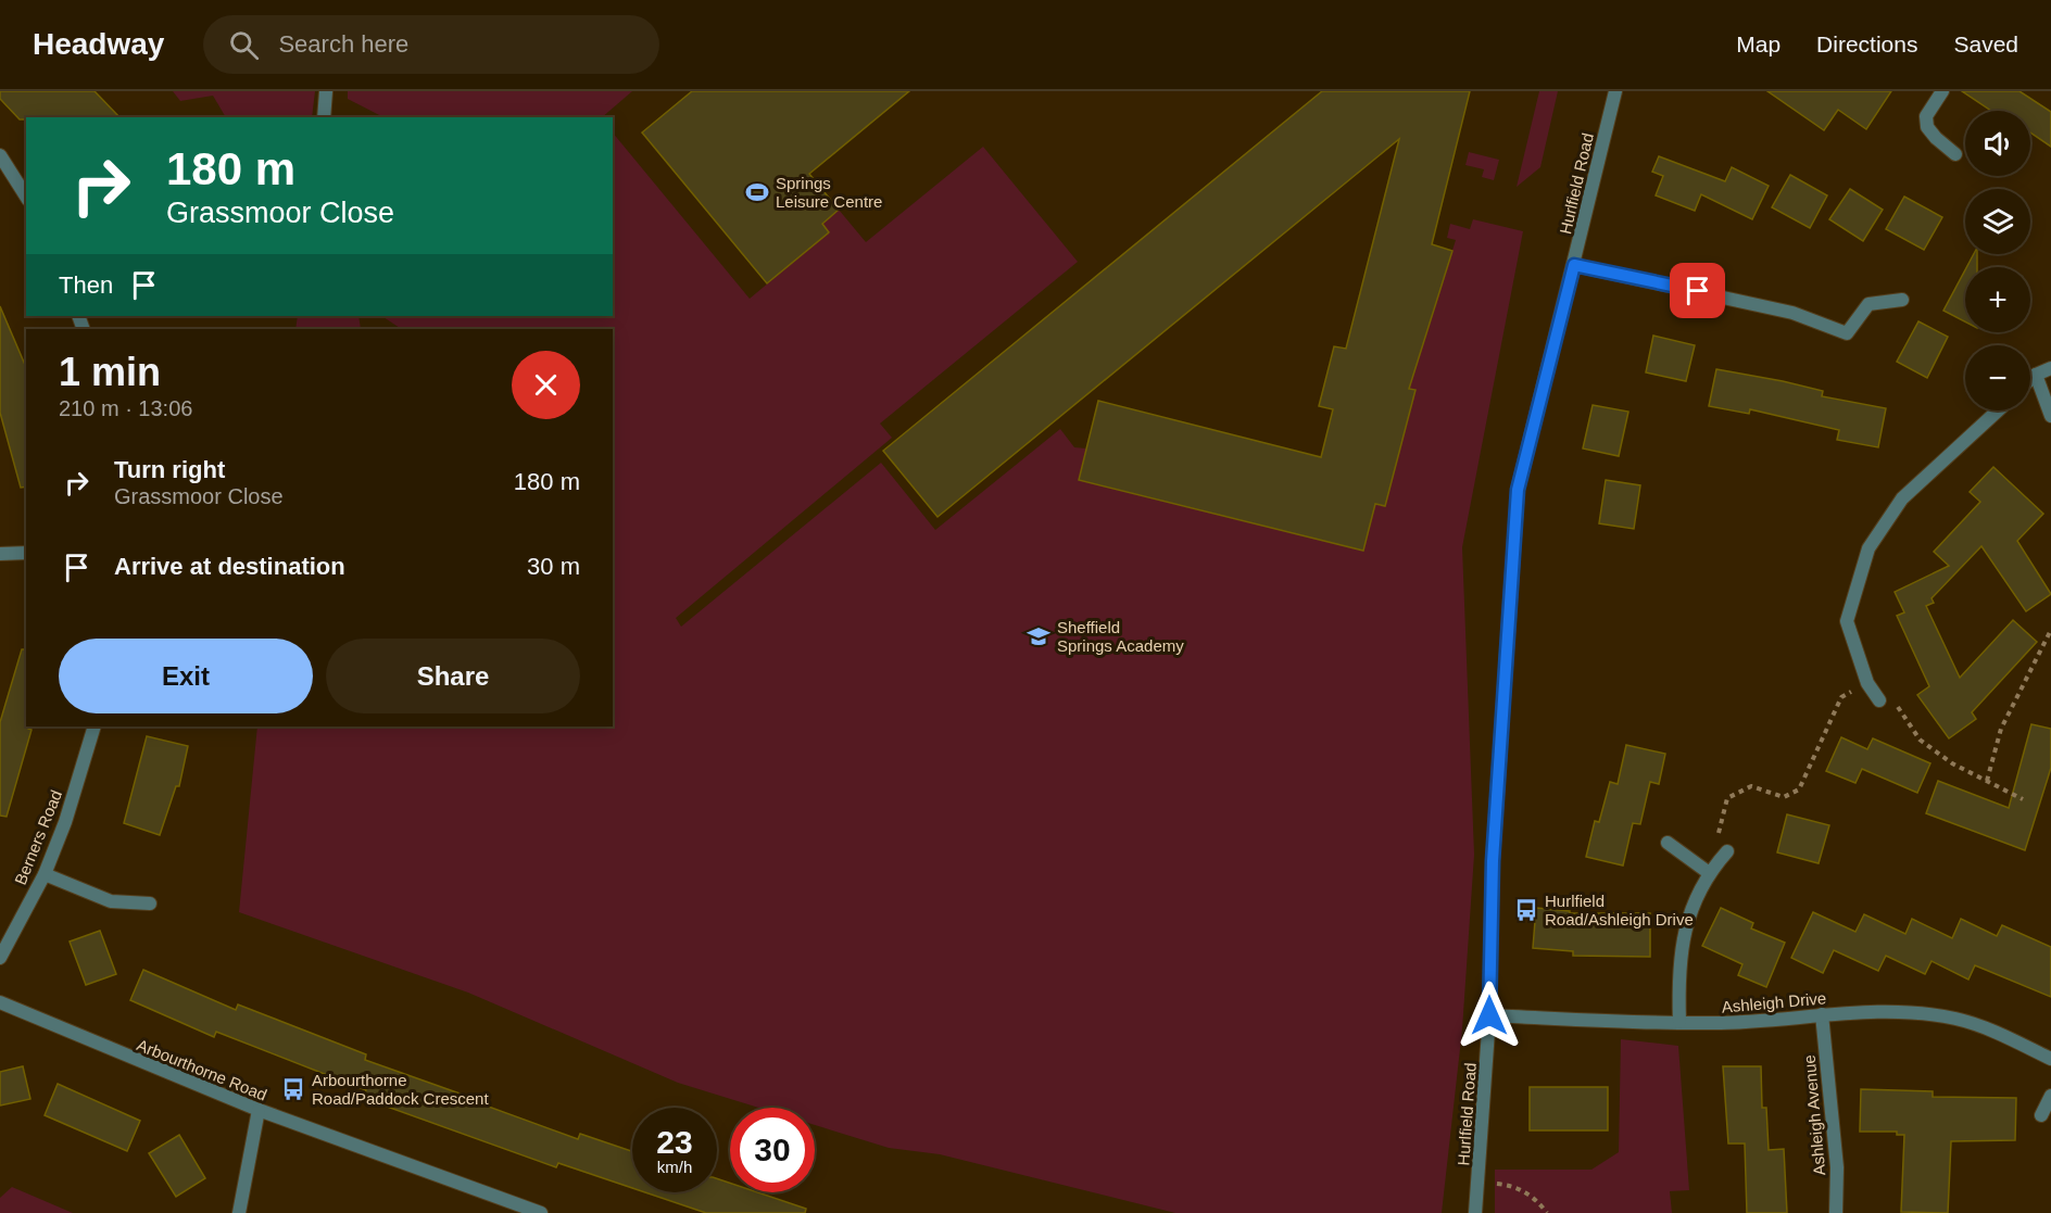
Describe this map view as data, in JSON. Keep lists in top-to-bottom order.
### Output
{
  "streets": {
    "street": [
      "Hurlfield Road",
      "Berners Road",
      "Ashleigh Drive",
      "Arbourthorne Road",
      "Ashleigh Avenue"
    ]
  },
  "crossings": [
    ["Hurlfield Road", "Ashleigh Drive"],
    ["Ashleigh Drive", "Ashleigh Avenue"]
  ],
  "places": {
    "sports": ["Springs Leisure Centre"],
    "school or university": ["Sheffield Springs Academy"],
    "bus stop": ["Hurlfield Road/Ashleigh Drive", "Arbourthorne Road/Paddock Crescent"]
  },
  "page": {
    "header": "Headway",
    "search": "Search here",
    "nav": ["Map", "Directions", "Saved"],
    "map_buttons": ["+", "−"],
    "turn": ["180 m", "Grassmoor Close"],
    "then": "Then",
    "heading": ["1 min", "210 m · 13:06"],
    "list": [
      {
        "name": "Turn right",
        "note": "Grassmoor Close",
        "value": "180 m"
      },
      {
        "name": "Arrive at destination",
        "value": "30 m"
      }
    ],
    "buttons": ["Exit", "Share"],
    "speed": "23 km/h",
    "limit": "30"
  }
}
